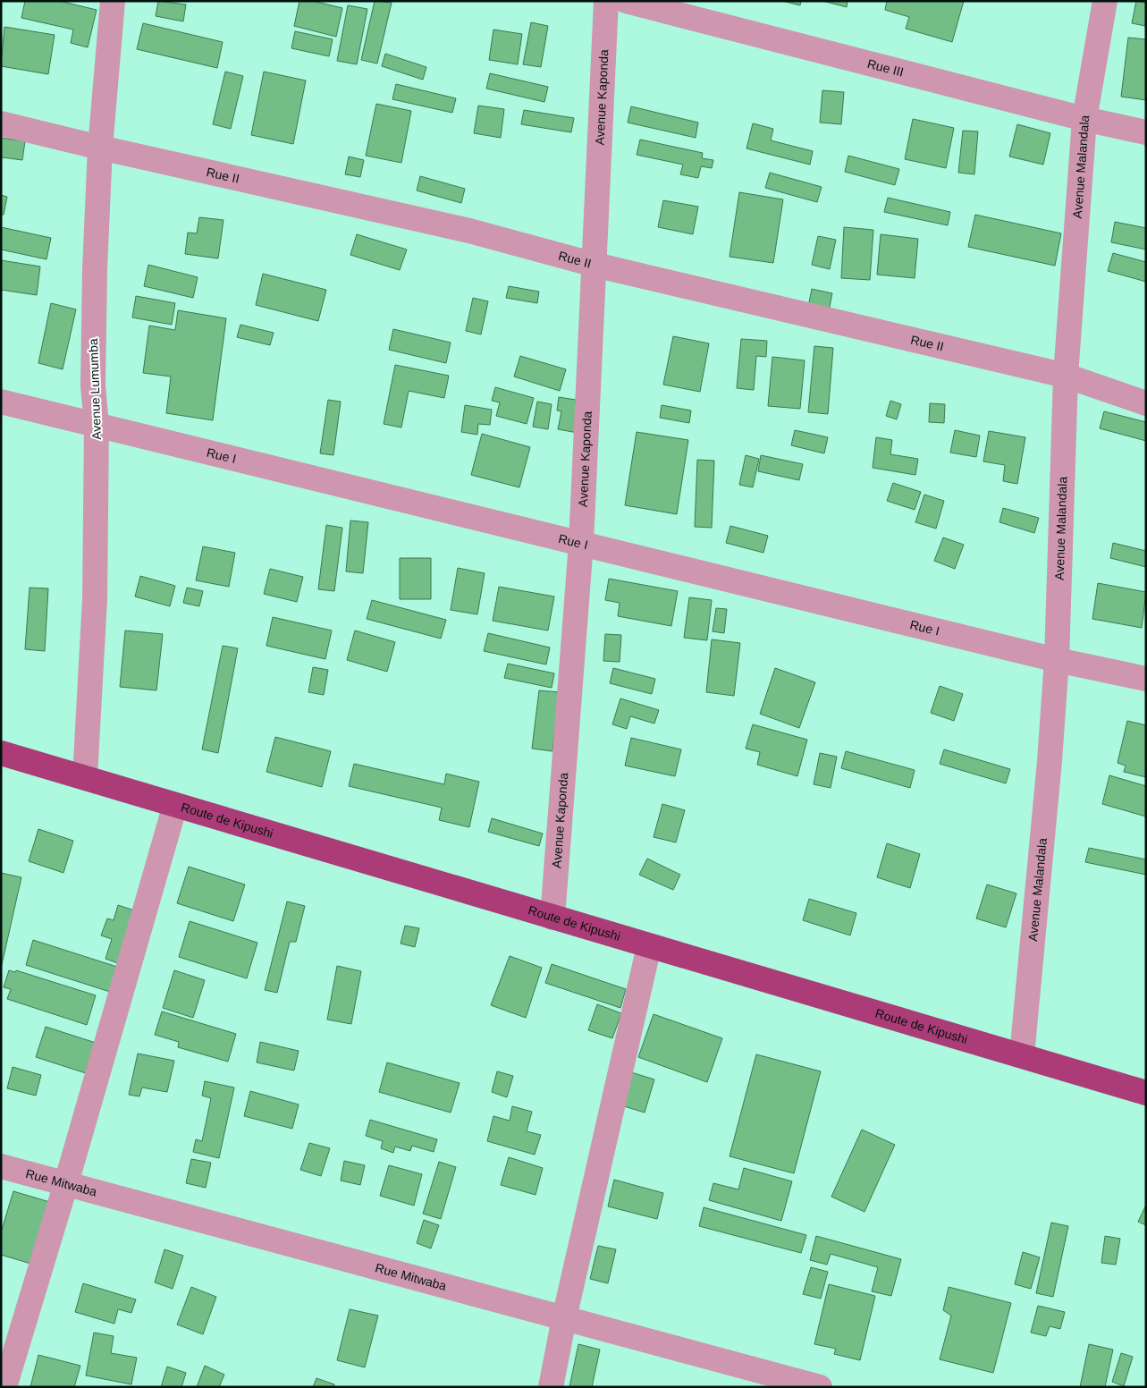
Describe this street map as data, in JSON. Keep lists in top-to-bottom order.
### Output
{
  "streets": {
    "highway": ["Route de Kipushi"],
    "street": [
      "Rue III",
      "Avenue Kaponda",
      "Avenue Malandala",
      "Rue II",
      "Avenue Lumumba",
      "Rue I",
      "Rue Mitwaba"
    ]
  },
  "crossings": [
    ["Rue III", "Avenue Malandala"],
    ["Avenue Kaponda", "Rue II"],
    ["Avenue Kaponda", "Rue I"],
    ["Avenue Kaponda", "Route de Kipushi"],
    ["Avenue Malandala", "Rue II"],
    ["Avenue Malandala", "Rue I"],
    ["Avenue Malandala", "Route de Kipushi"],
    ["Rue II", "Avenue Lumumba"],
    ["Avenue Lumumba", "Rue I"],
    ["Avenue Lumumba", "Route de Kipushi"]
  ]
}
